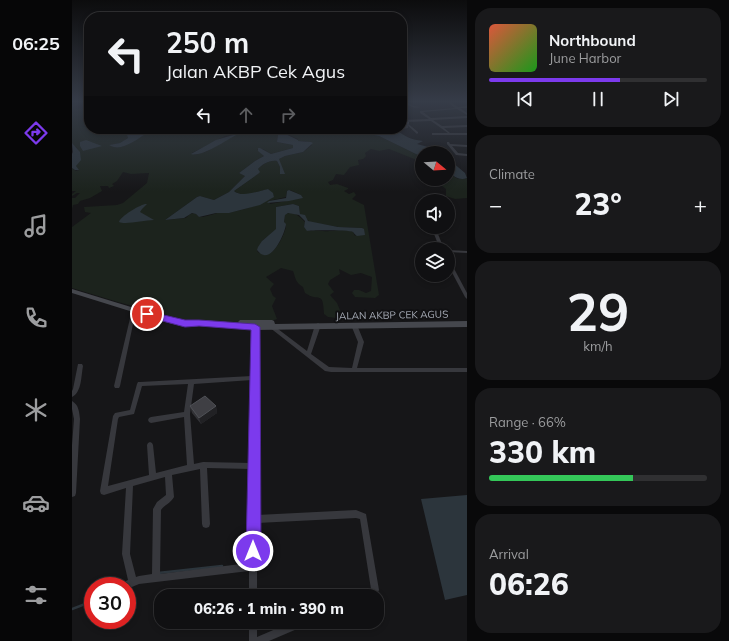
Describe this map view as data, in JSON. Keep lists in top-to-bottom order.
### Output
{
  "streets": {
    "main road": ["JALAN AKBP CEK AGUS"]
  },
  "north": "right",
  "page": {
    "tabs": "06:25",
    "turn": ["250 m", "Jalan AKBP Cek Agus"],
    "song": ["Northbound", "June Harbor"],
    "tile": [
      "Climate",
      ["29", "km/h"],
      ["Range · 66%", "330 km"],
      ["Arrival", "06:26"]
    ],
    "heat": ["−", "23°", "+"],
    "limit": "30",
    "trip": "06:26 · 1 min · 390 m"
  }
}
